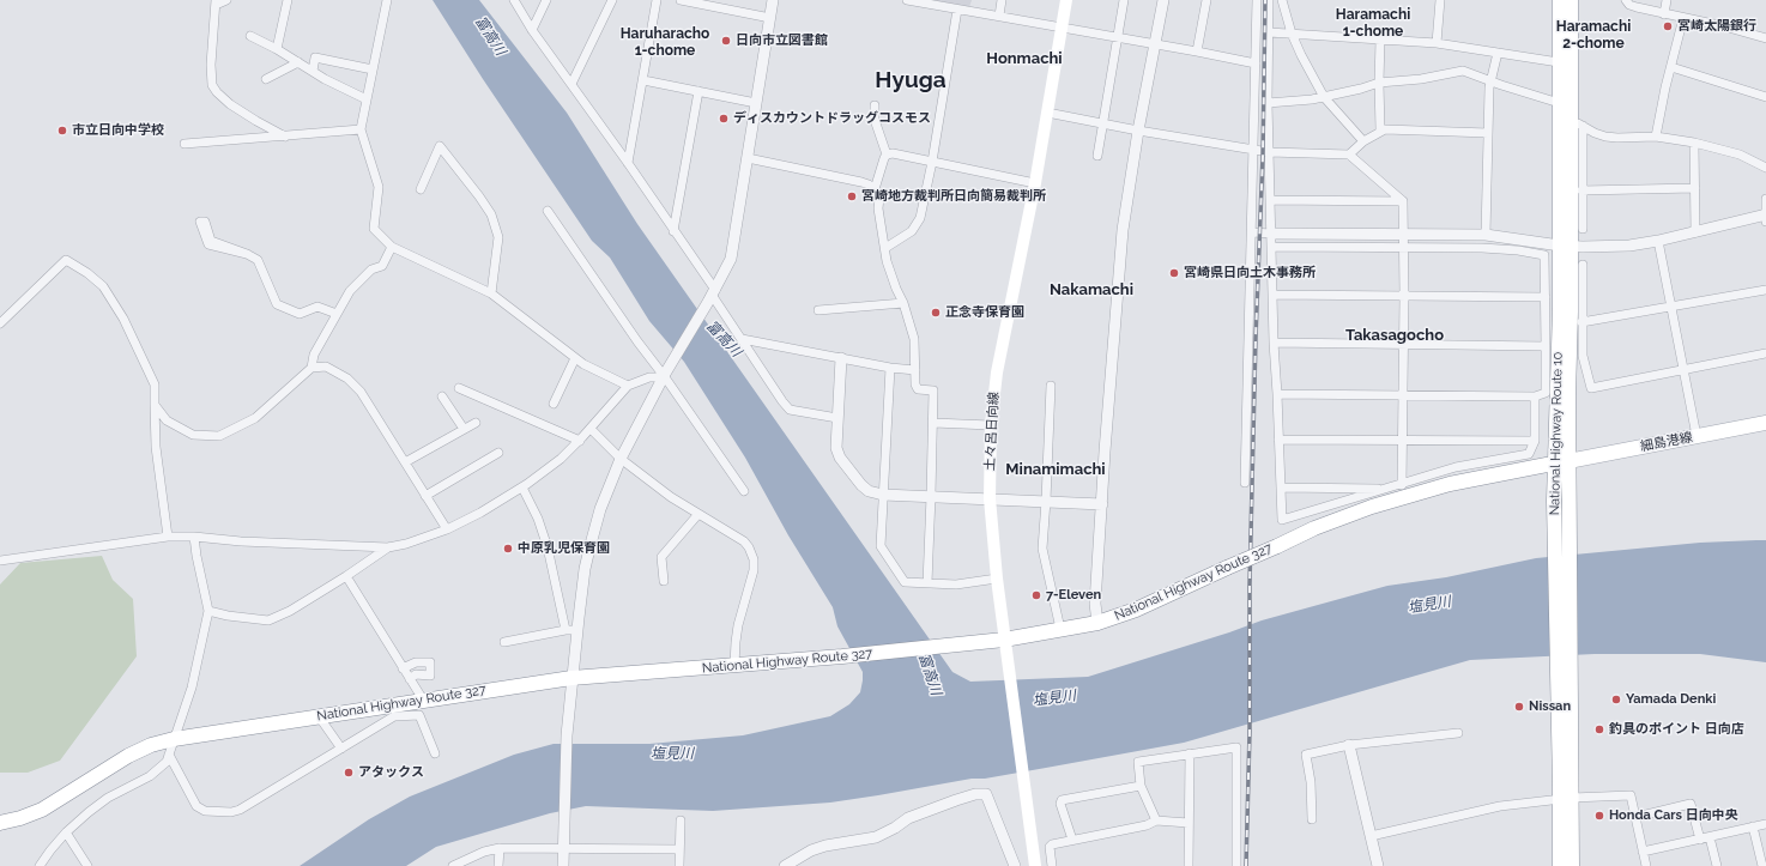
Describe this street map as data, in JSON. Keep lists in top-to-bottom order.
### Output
{
  "streets": {
    "main road": [
      "土々呂日向線",
      "National Highway Route 10",
      "細島港線",
      "National Highway Route 327"
    ]
  },
  "crossings": [
    ["土々呂日向線", "National Highway Route 327"],
    ["National Highway Route 10", "細島港線"],
    ["National Highway Route 10", "National Highway Route 327"],
    ["細島港線", "National Highway Route 327"]
  ],
  "districts": [
    "Haramachi 1-chome",
    "Haramachi 2-chome",
    "Haruharacho 1-chome",
    "Honmachi",
    "Hyuga",
    "Nakamachi",
    "Takasagocho",
    "Minamimachi"
  ],
  "water": ["富高川", "塩見川"],
  "places": [
    "宮崎太陽銀行",
    "日向市立図書館",
    "ディスカウントドラッグコスモス",
    "市立日向中学校",
    "宮崎地方裁判所日向簡易裁判所",
    "宮崎県日向土木事務所",
    "正念寺保育園",
    "中原乳児保育園",
    "7-Eleven",
    "Yamada Denki",
    "Nissan",
    "釣具のポイント 日向店",
    "アタックス",
    "Honda Cars 日向中央"
  ]
}
